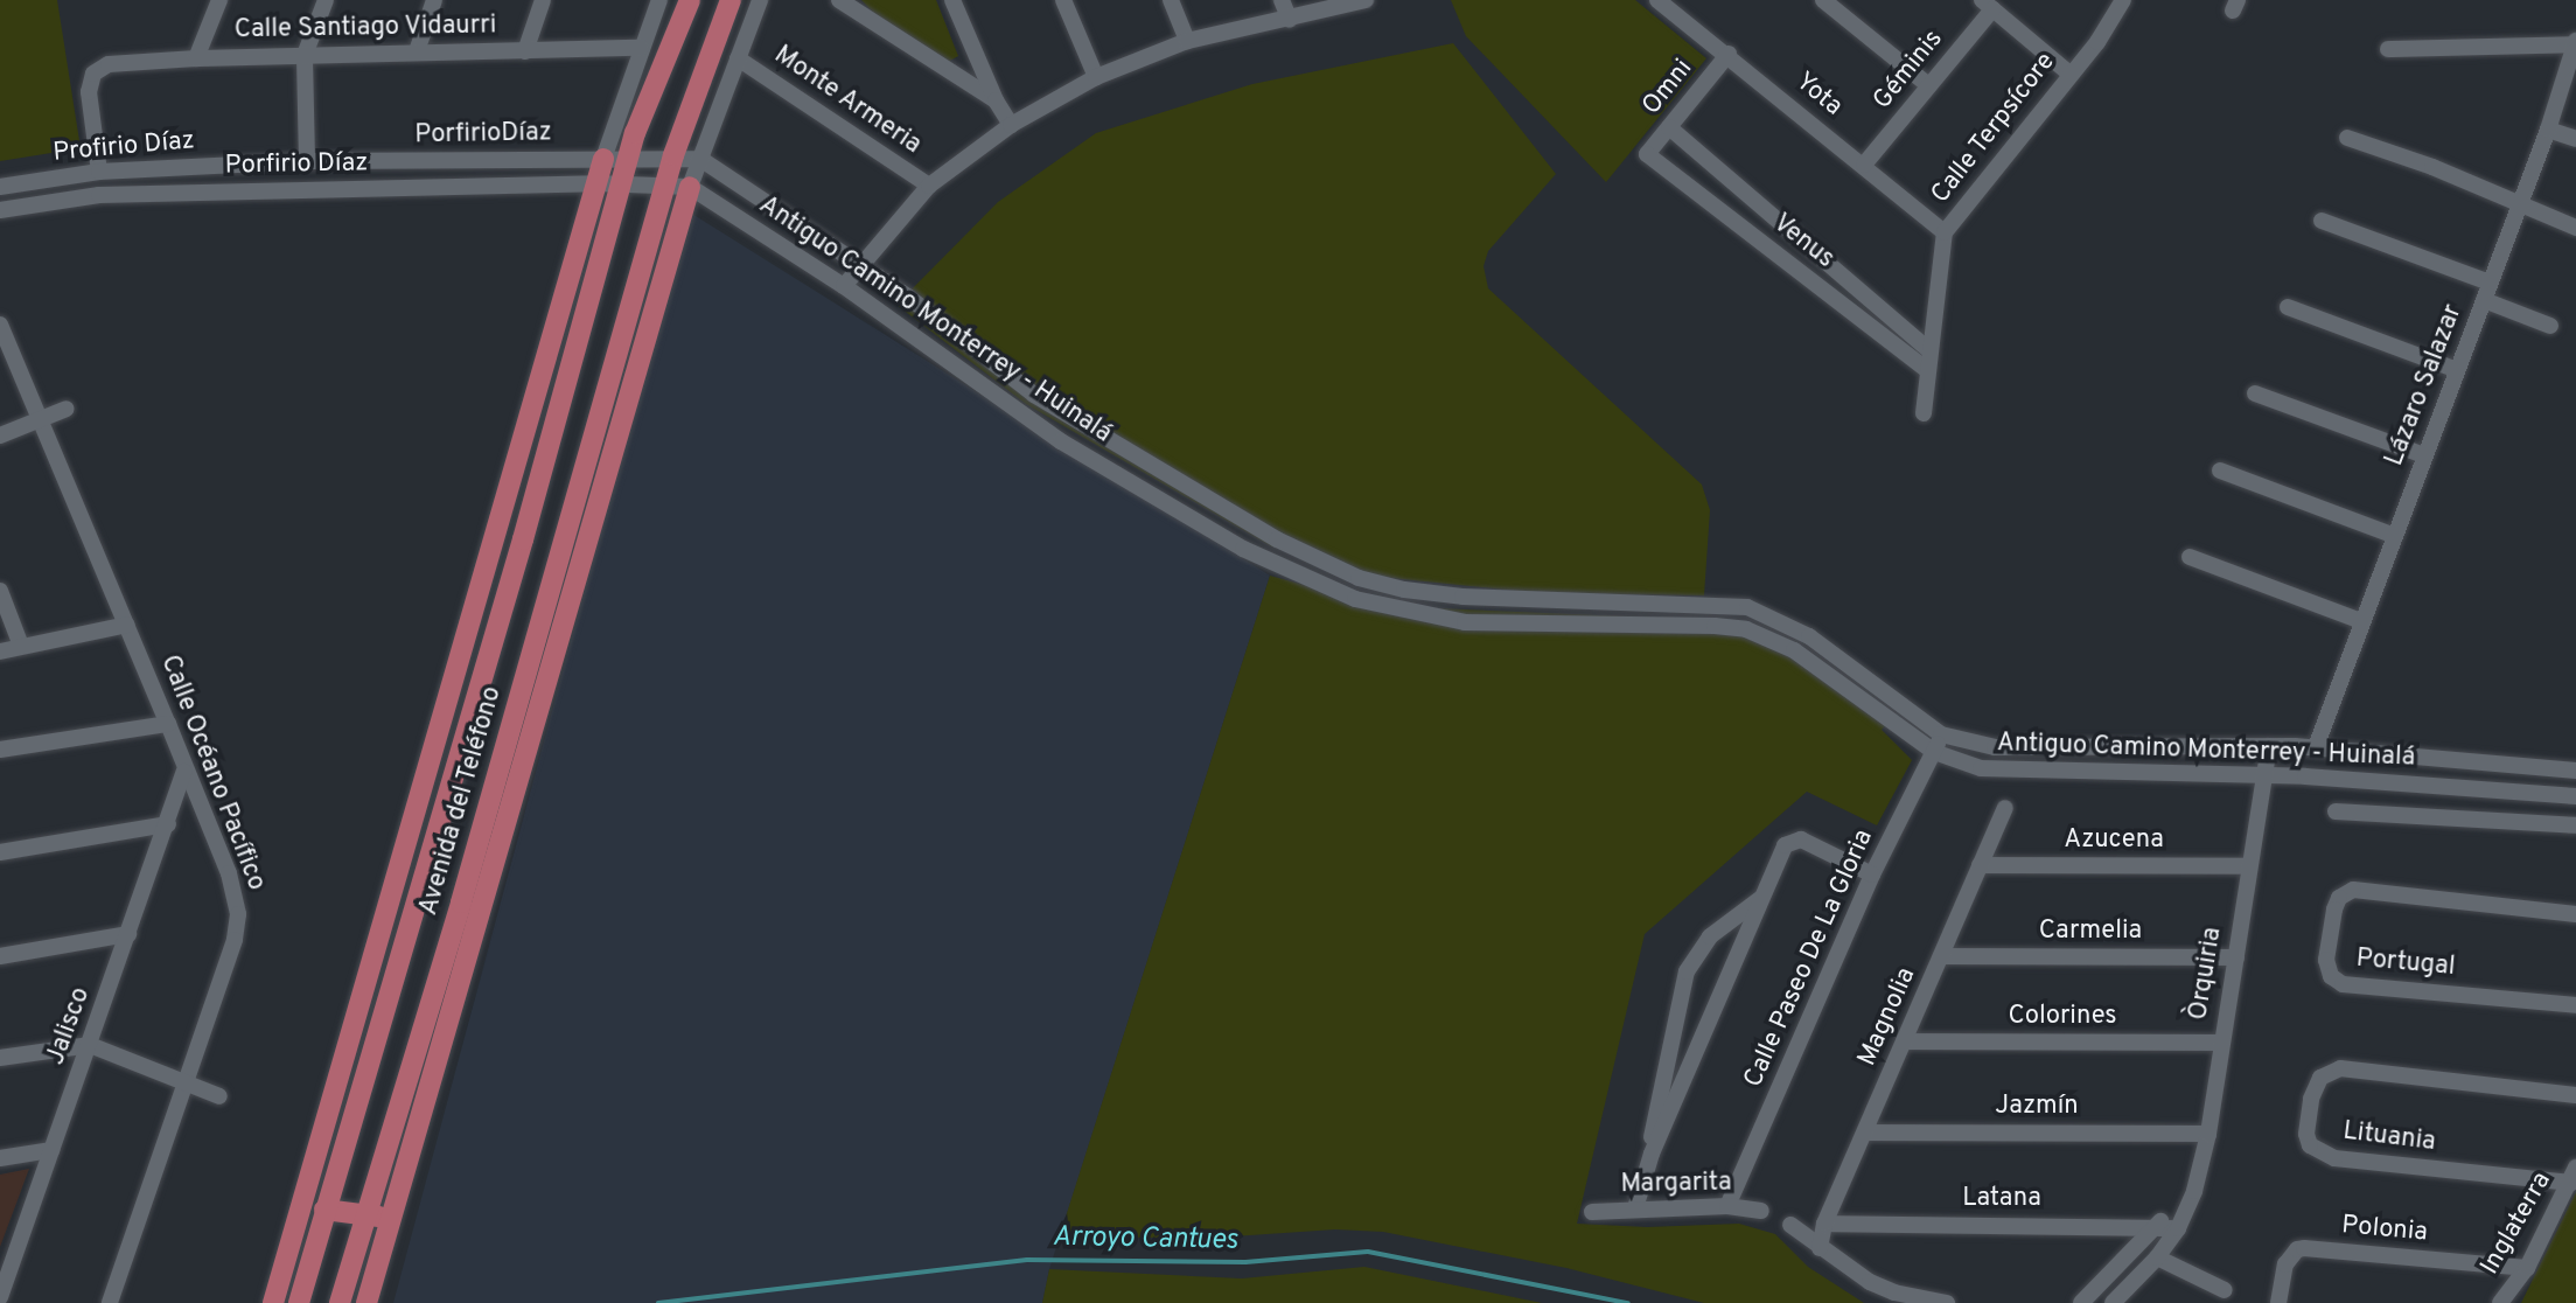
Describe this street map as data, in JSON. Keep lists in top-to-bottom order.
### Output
{
  "streets": {
    "main road": ["Avenida del Teléfono"],
    "street": [
      "Calle Santiago Vidaurri",
      "Géminis",
      "Omni",
      "Yota",
      "Monte Armeria",
      "Calle Terpsícore",
      "PorfirioDíaz",
      "Profirio Díaz",
      "Porfirio Díaz",
      "Venus",
      "Antiguo Camino Monterrey - Huinalá",
      "Lázaro Salazar",
      "Calle Océano Pacífico",
      "Azucena",
      "Carmelia",
      "Calle Paseo De La Gloria",
      "Portugal",
      "Òrquiria",
      "Magnolia",
      "Colorines",
      "Jalisco",
      "Jazmín",
      "Lituania",
      "Margarita",
      "Latana",
      "Inglaterra",
      "Polonia"
    ]
  },
  "crossings": [
    ["Calle Santiago Vidaurri", "Profirio Díaz"],
    ["Géminis", "Yota"],
    ["Omni", "Yota"],
    ["Omni", "Venus"],
    ["Yota", "Calle Terpsícore"],
    ["Calle Terpsícore", "Venus"],
    ["PorfirioDíaz", "Profirio Díaz"],
    ["PorfirioDíaz", "Antiguo Camino Monterrey - Huinalá"],
    ["Antiguo Camino Monterrey - Huinalá", "Lázaro Salazar"],
    ["Antiguo Camino Monterrey - Huinalá", "Calle Paseo De La Gloria"],
    ["Antiguo Camino Monterrey - Huinalá", "Òrquiria"],
    ["Calle Océano Pacífico", "Jalisco"],
    ["Azucena", "Òrquiria"],
    ["Azucena", "Magnolia"],
    ["Carmelia", "Òrquiria"],
    ["Carmelia", "Magnolia"],
    ["Calle Paseo De La Gloria", "Margarita"],
    ["Òrquiria", "Colorines"],
    ["Òrquiria", "Jazmín"],
    ["Òrquiria", "Latana"],
    ["Magnolia", "Colorines"],
    ["Magnolia", "Jazmín"],
    ["Magnolia", "Latana"],
    ["Lituania", "Inglaterra"],
    ["Inglaterra", "Polonia"]
  ],
  "water": ["Arroyo Cantues"]
}
